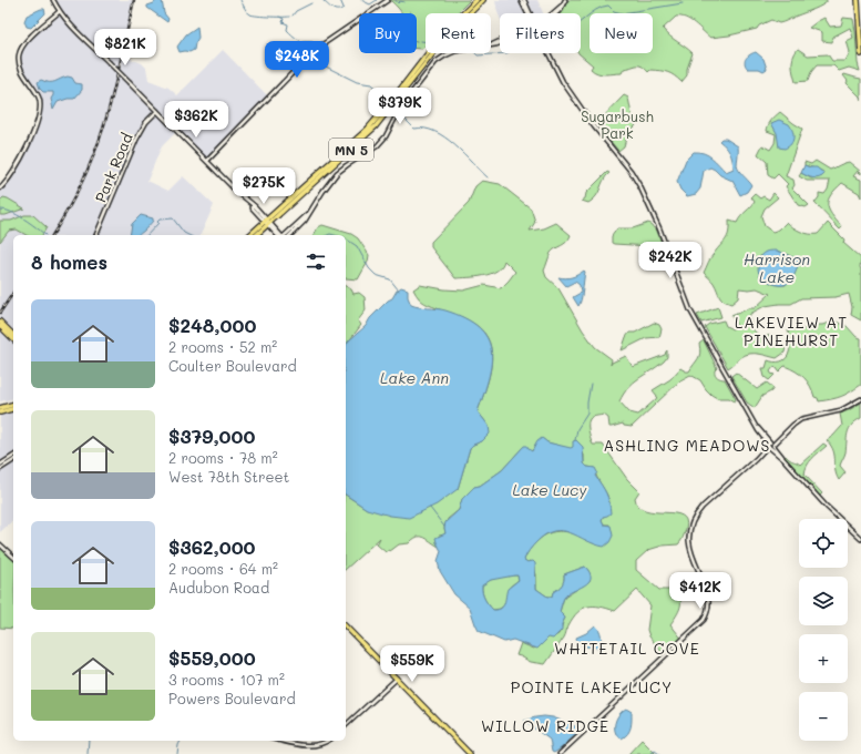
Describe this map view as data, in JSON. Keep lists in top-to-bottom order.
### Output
{
  "streets": {
    "main road": ["MN 5"],
    "street": ["Park Road"]
  },
  "districts": [
    "LAKEVIEW AT PINEHURST",
    "ASHLING MEADOWS",
    "WHITETAIL COVE",
    "POINTE LAKE LUCY",
    "WILLOW RIDGE"
  ],
  "water": ["Harrison Lake", "Lake Ann", "Lake Lucy"],
  "parks": ["Sugarbush Park"],
  "page": {
    "chip": [
      "Buy",
      "Rent",
      "Filters",
      "New"
    ],
    "price": [
      "$821K",
      "$248K",
      "$379K",
      "$362K",
      "$275K",
      "$242K",
      "$412K",
      "$559K"
    ],
    "heading": "8 homes",
    "list": [
      {
        "name": "$248,000",
        "note": "2 rooms · 52 m² · Coulter Boulevard"
      },
      {
        "name": "$379,000",
        "note": "2 rooms · 78 m² · West 78th Street"
      },
      {
        "name": "$362,000",
        "note": "2 rooms · 64 m² · Audubon Road"
      },
      {
        "name": "$559,000",
        "note": "3 rooms · 107 m² · Powers Boulevard"
      }
    ],
    "map_buttons": ["+", "−"]
  }
}
